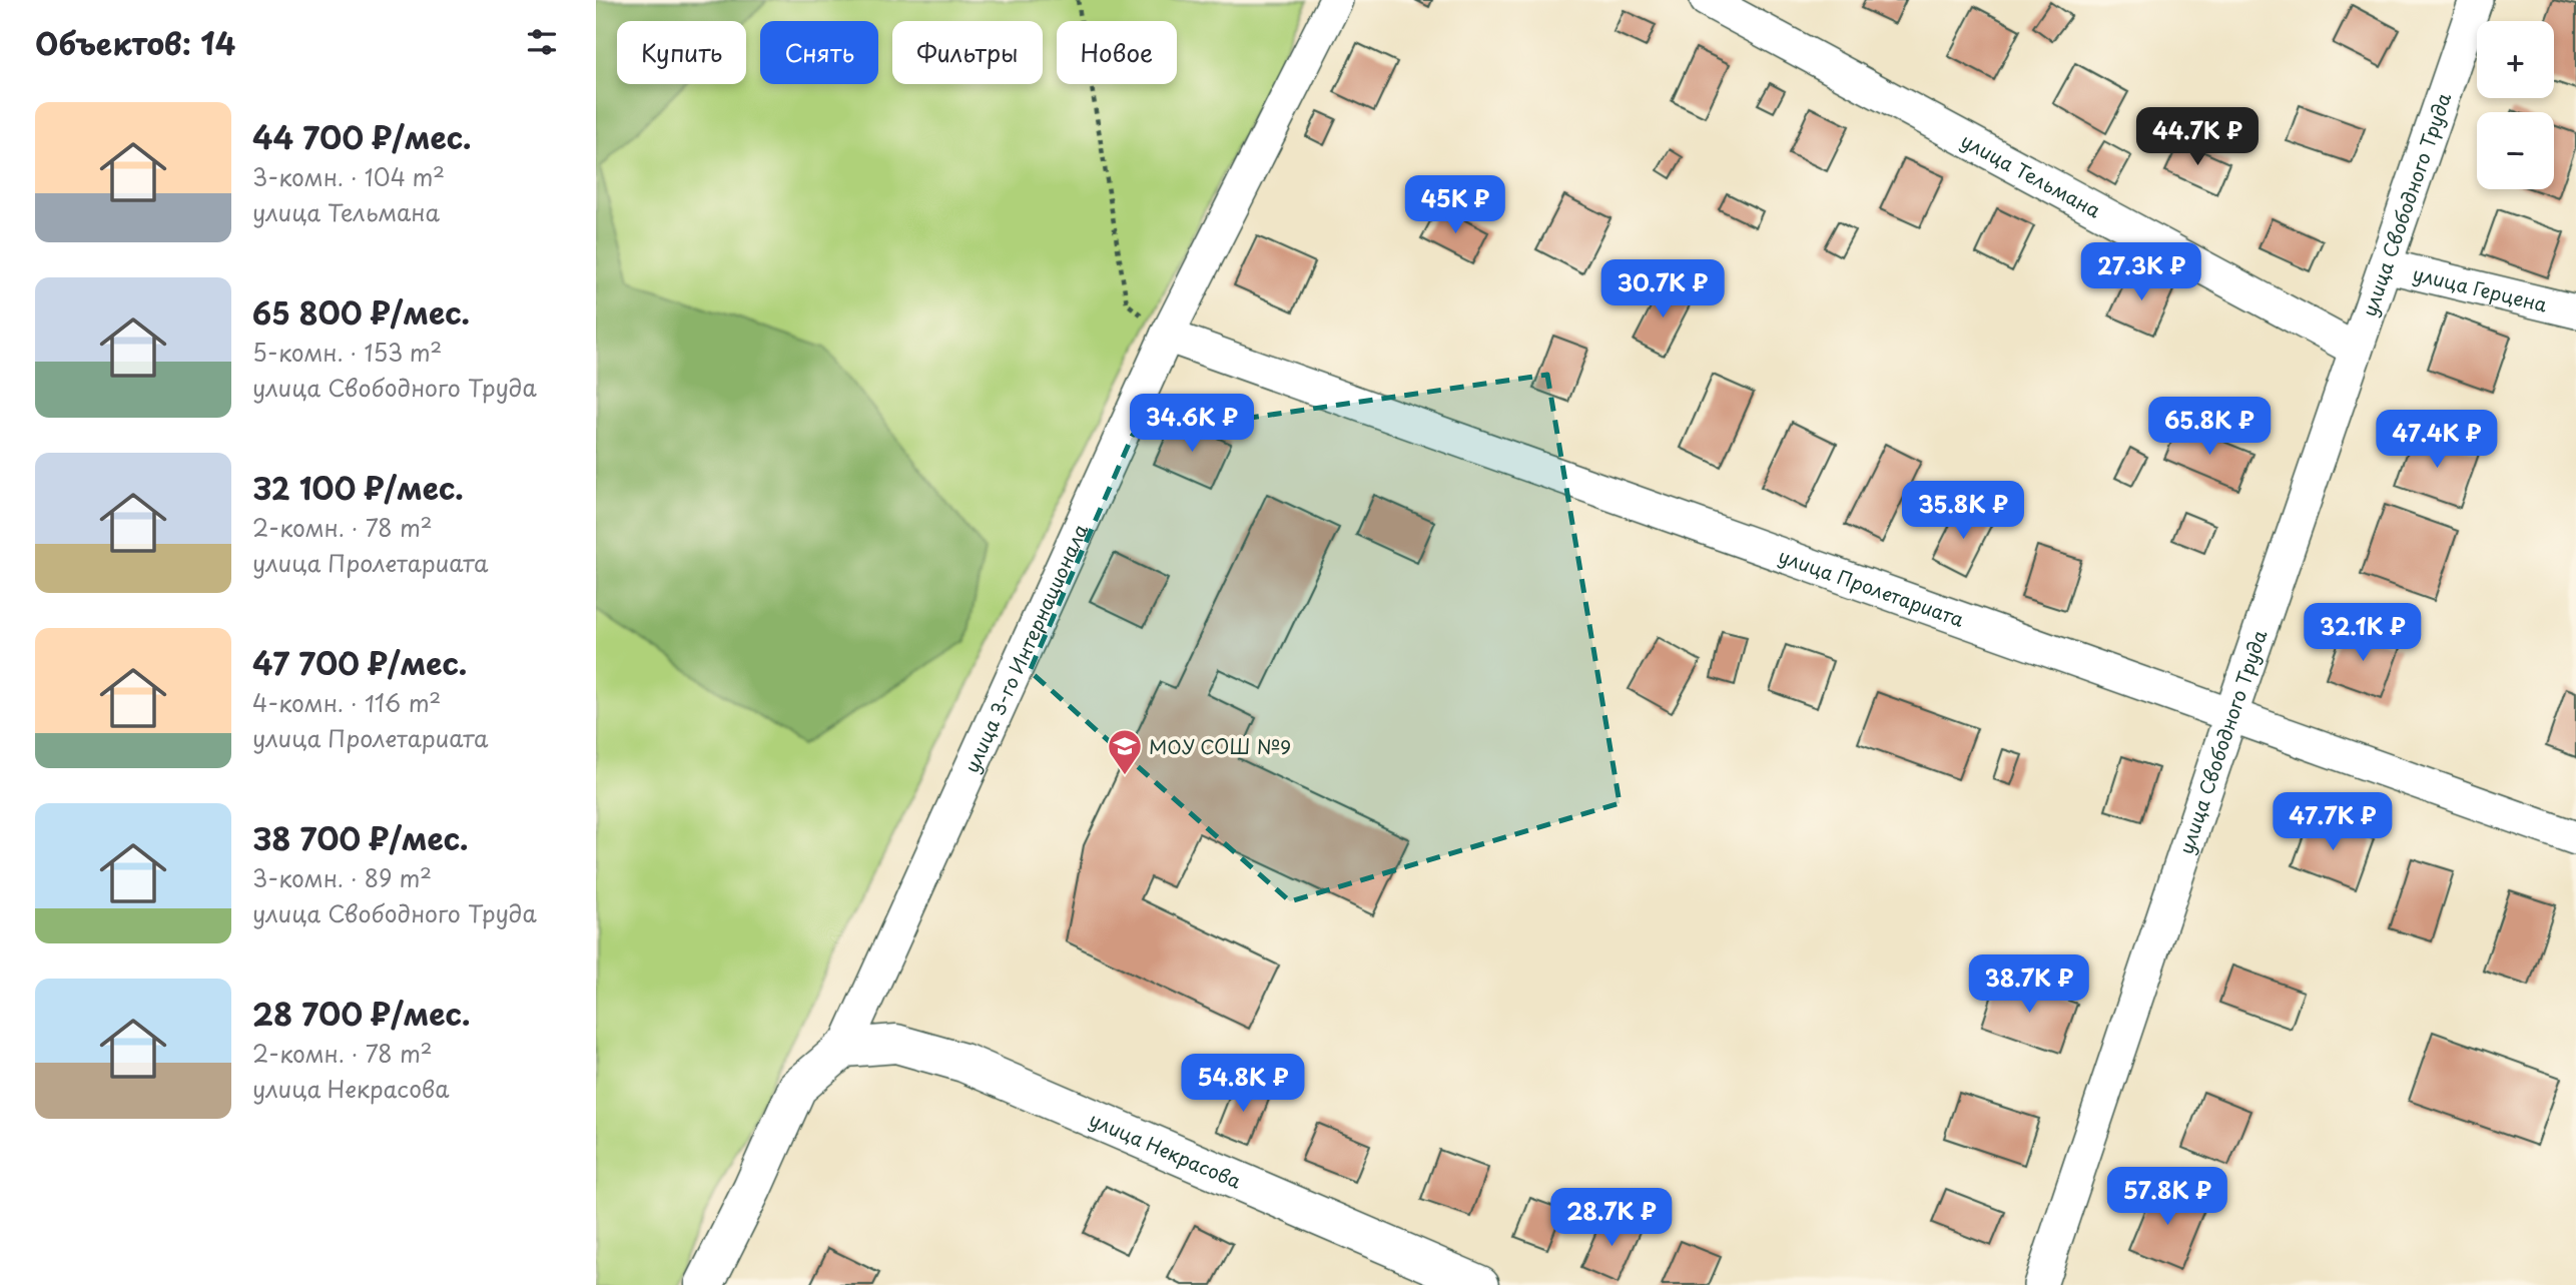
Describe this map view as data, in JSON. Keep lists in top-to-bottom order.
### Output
{
  "streets": {
    "street": [
      "улица Тельмана",
      "улица Свободного Труда",
      "улица Герцена",
      "улица Пролетариата",
      "улица 3-го Интернационала",
      "улица Некрасова"
    ]
  },
  "crossings": [
    ["улица Тельмана", "улица Свободного Труда"],
    ["улица Свободного Труда", "улица Герцена"],
    ["улица Свободного Труда", "улица Пролетариата"],
    ["улица Пролетариата", "улица 3-го Интернационала"],
    ["улица 3-го Интернационала", "улица Некрасова"]
  ],
  "places": {
    "school or university": ["МОУ СОШ №9"]
  },
  "page": {
    "heading": "Объектов: 14",
    "map_buttons": ["+", "−"],
    "chip": [
      "Купить",
      "Снять",
      "Фильтры",
      "Новое"
    ],
    "list": [
      {
        "name": "44 700 ₽/мес.",
        "note": "3-комн. · 104 m² · улица Тельмана"
      },
      {
        "name": "65 800 ₽/мес.",
        "note": "5-комн. · 153 m² · улица Свободного Труда"
      },
      {
        "name": "32 100 ₽/мес.",
        "note": "2-комн. · 78 m² · улица Пролетариата"
      },
      {
        "name": "47 700 ₽/мес.",
        "note": "4-комн. · 116 m² · улица Пролетариата"
      },
      {
        "name": "38 700 ₽/мес.",
        "note": "3-комн. · 89 m² · улица Свободного Труда"
      },
      {
        "name": "28 700 ₽/мес.",
        "note": "2-комн. · 78 m² · улица Некрасова"
      }
    ],
    "price": [
      "44.7K ₽",
      "45K ₽",
      "27.3K ₽",
      "30.7K ₽",
      "34.6K ₽",
      "65.8K ₽",
      "47.4K ₽",
      "35.8K ₽",
      "32.1K ₽",
      "47.7K ₽",
      "38.7K ₽",
      "54.8K ₽",
      "57.8K ₽",
      "28.7K ₽"
    ]
  }
}
